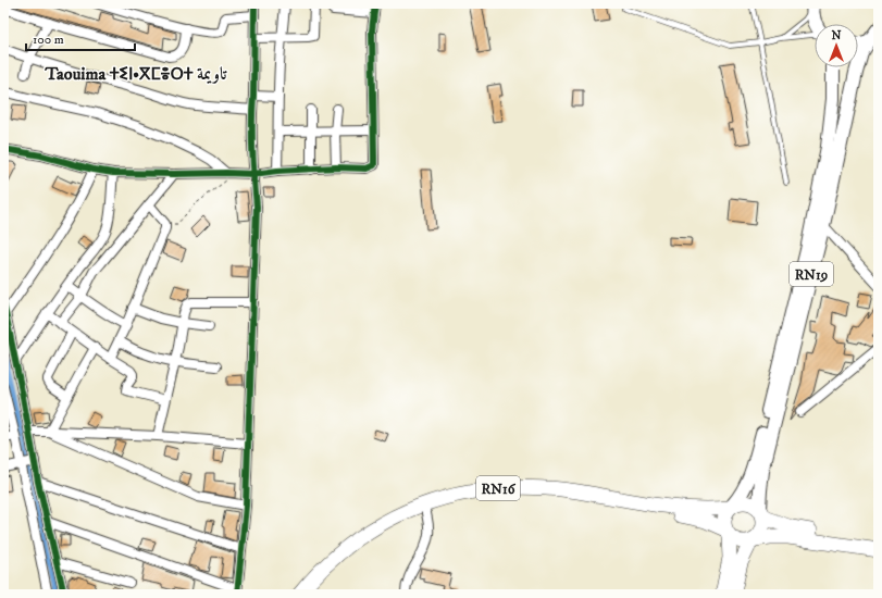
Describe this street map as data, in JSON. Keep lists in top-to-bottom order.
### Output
{
  "streets": {
    "highway": ["RN16"],
    "main road": ["RN19"]
  },
  "crossings": [
    ["RN19", "RN16"]
  ],
  "districts": ["Taouima ⵜⵉⵏ•ⴳⵎⴻⵔⵜ تاويمة"],
  "scale_bar": "100 m",
  "north": "top"
}
